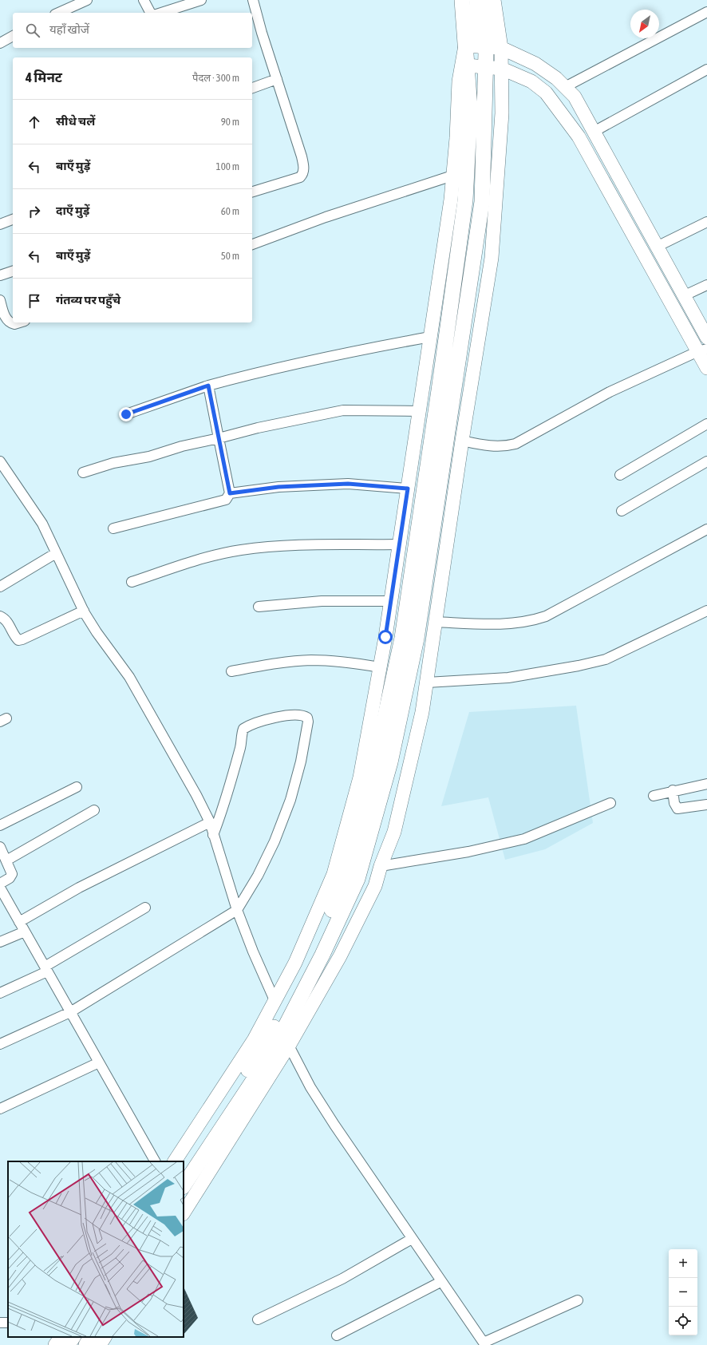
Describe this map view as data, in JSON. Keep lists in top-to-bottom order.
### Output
{
  "north": "bottom left",
  "page": {
    "search": "यहाँ खोजें",
    "heading": ["4 मिनट", "पैदल · 300 m"],
    "list": [
      ["सीधे चलें", "90 m"],
      ["बाएँ मुड़ें", "100 m"],
      ["दाएँ मुड़ें", "60 m"],
      ["बाएँ मुड़ें", "50 m"],
      "गंतव्य पर पहुँचे"
    ],
    "map_buttons": ["+", "−"]
  }
}
